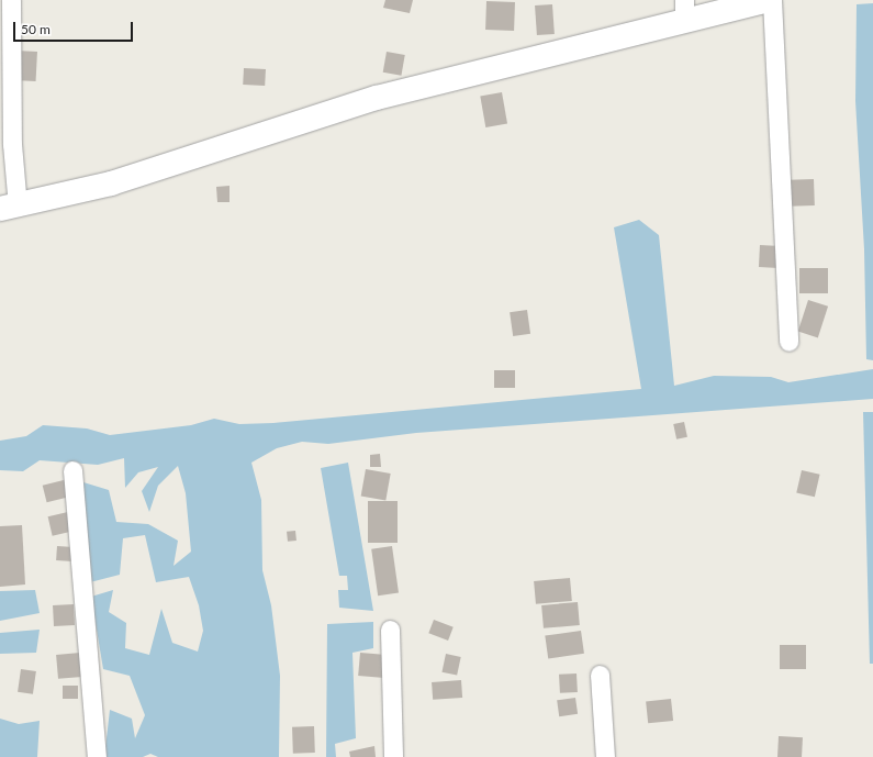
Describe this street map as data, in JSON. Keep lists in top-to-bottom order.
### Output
{
  "scale_bar": "50 m"
}
